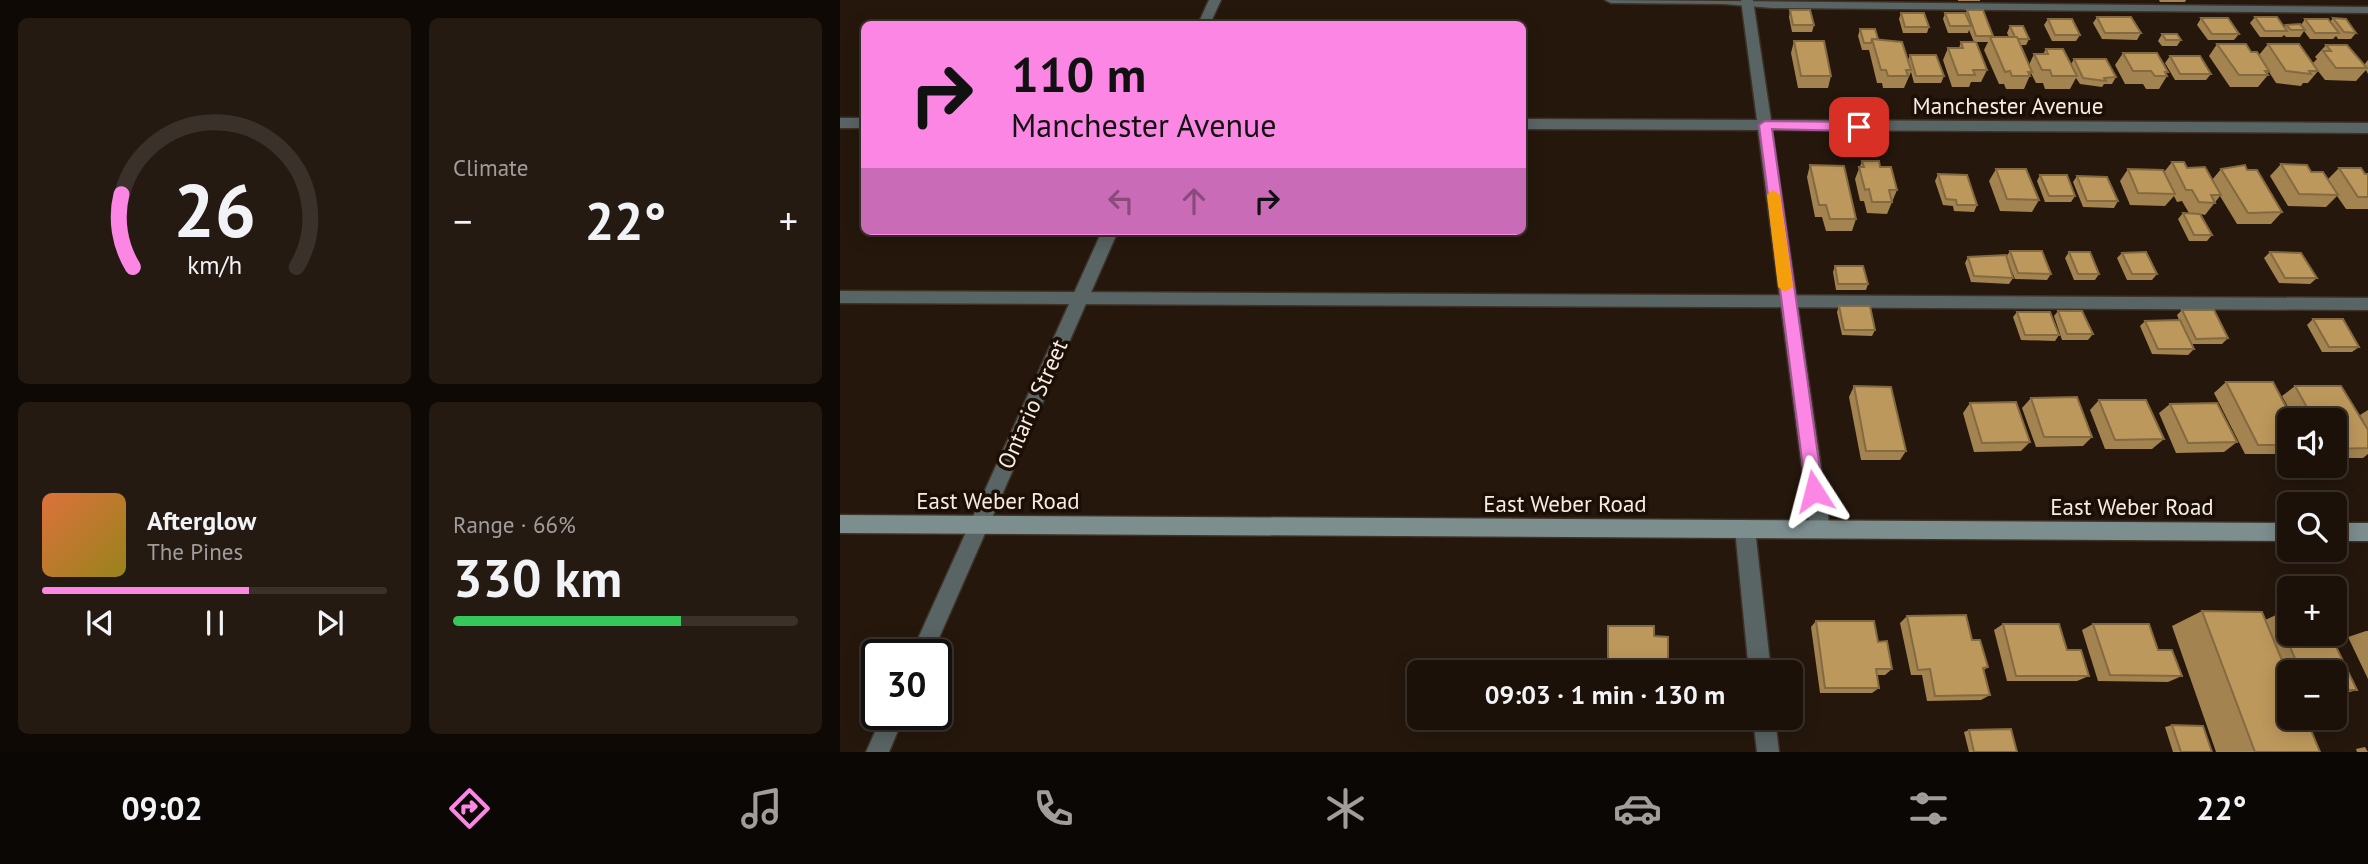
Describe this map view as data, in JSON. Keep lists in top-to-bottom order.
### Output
{
  "streets": {
    "street": ["Manchester Avenue", "Ontario Street", "East Weber Road"]
  },
  "crossings": [
    ["Ontario Street", "East Weber Road"]
  ],
  "page": {
    "tile": [
      "Climate",
      ["Range · 66%", "330 km"]
    ],
    "turn": ["110 m", "Manchester Avenue"],
    "heat": ["−", "22°", "+"],
    "map_buttons": ["+", "−"],
    "song": ["Afterglow", "The Pines"],
    "limit": "30",
    "trip": "09:03 · 1 min · 130 m",
    "tabs": ["09:02", "22°"],
    "gauge": ["26", "km/h"]
  }
}
